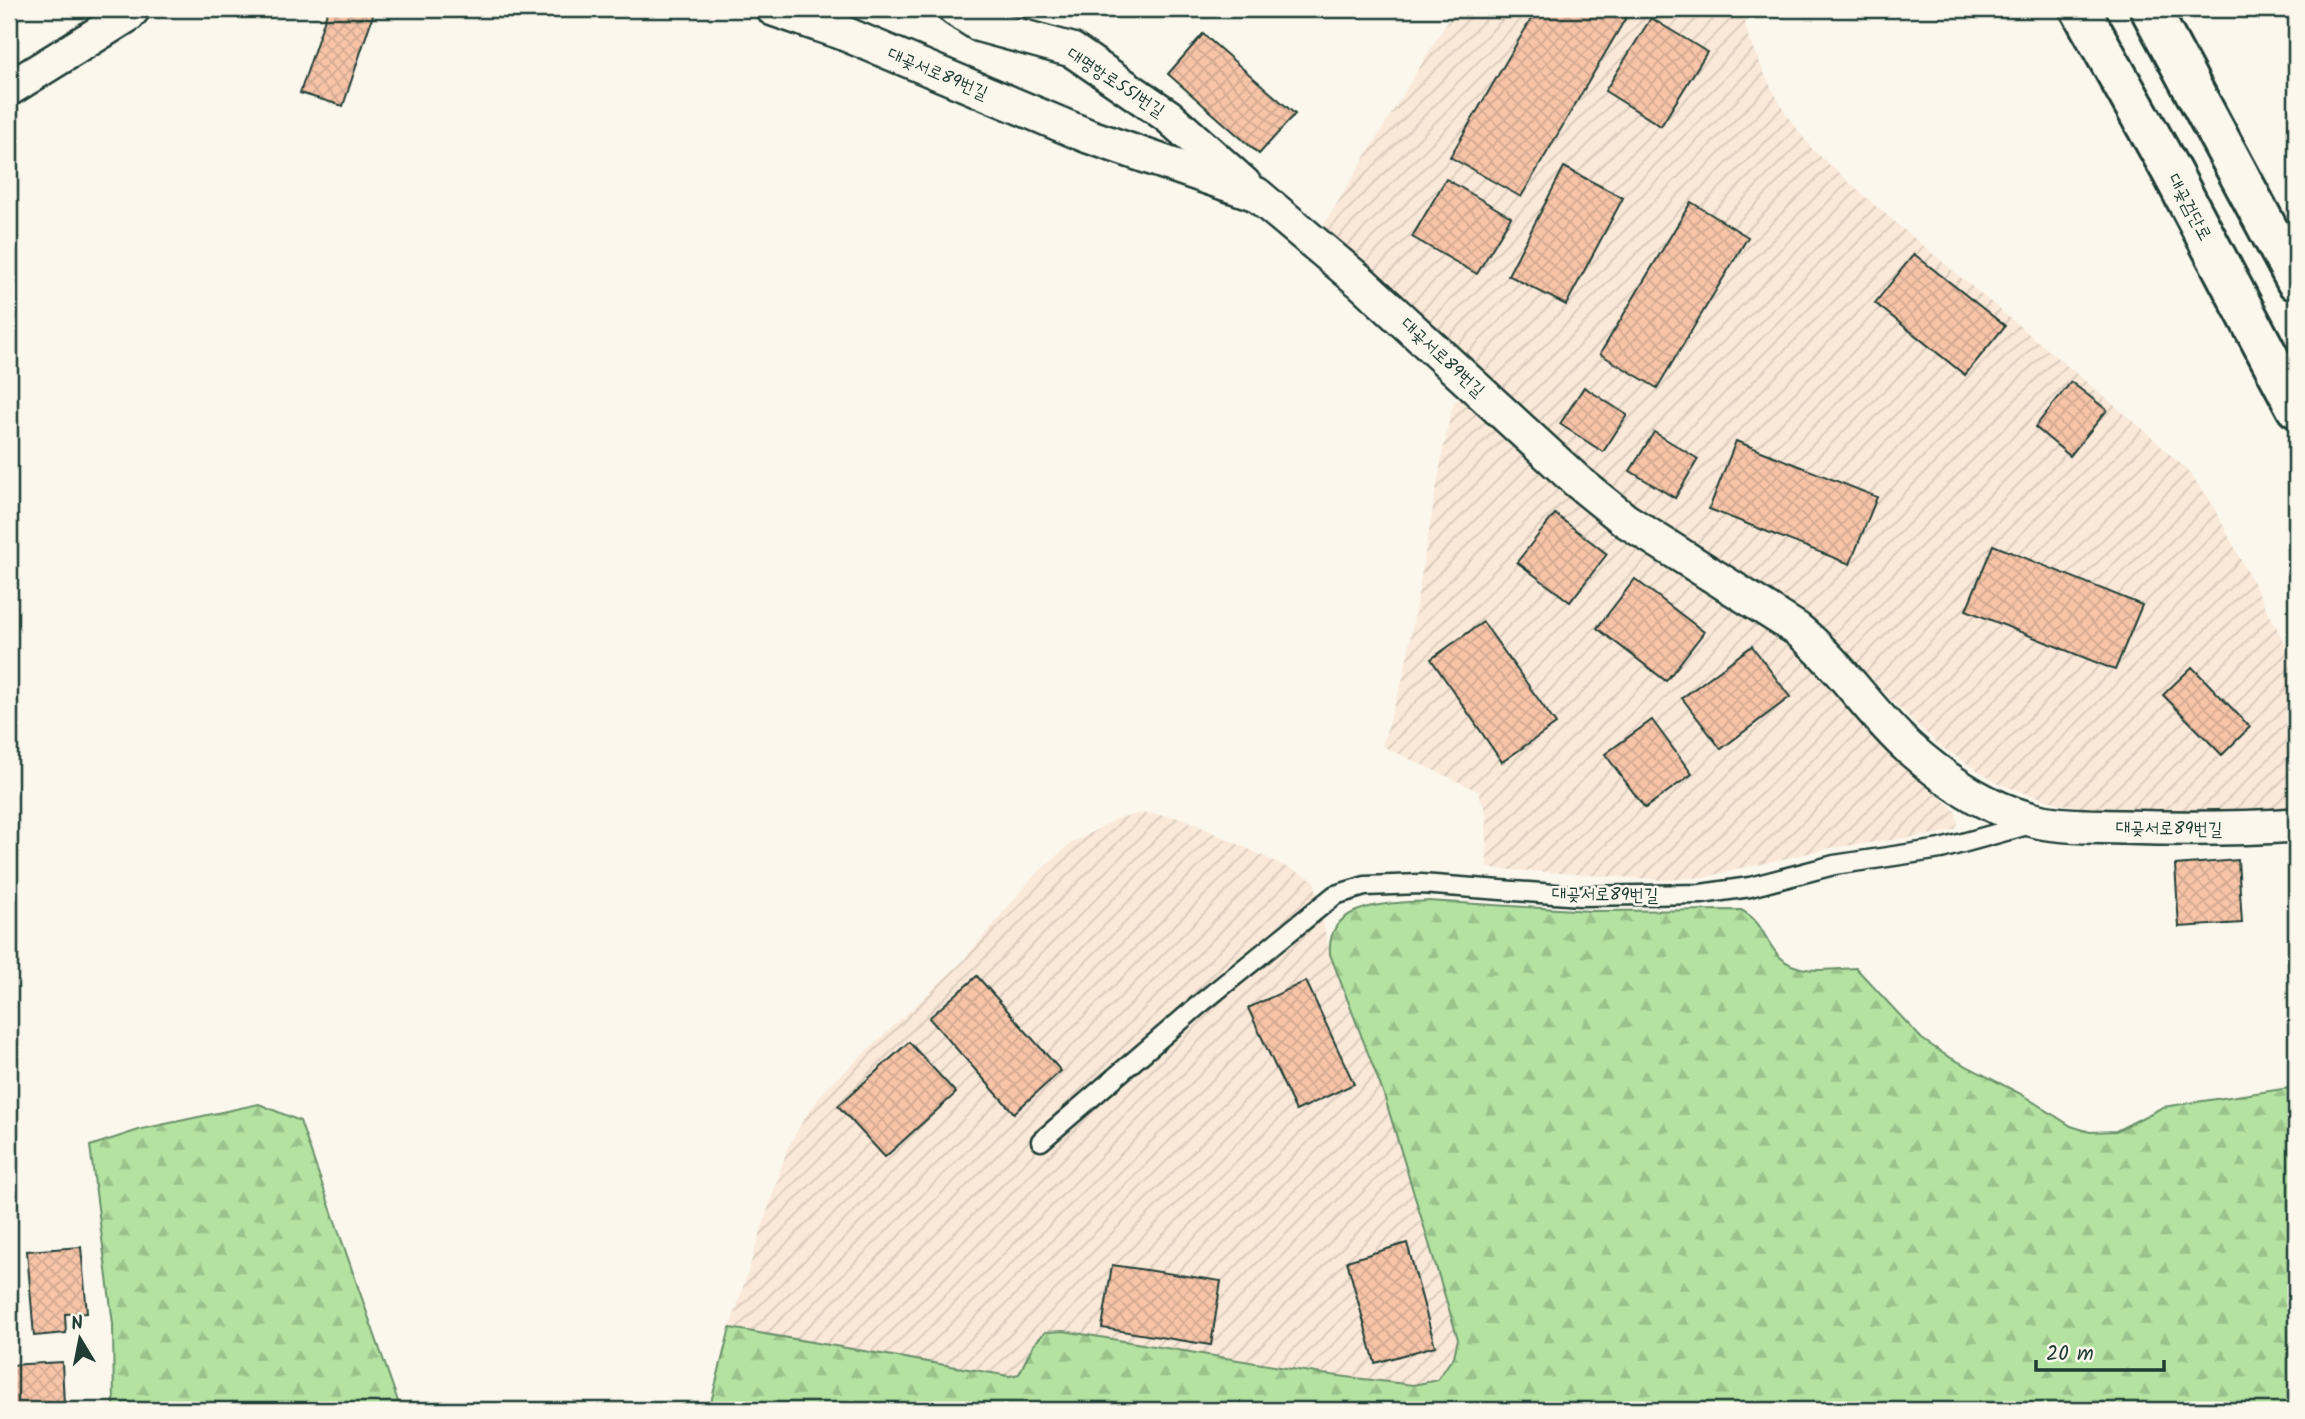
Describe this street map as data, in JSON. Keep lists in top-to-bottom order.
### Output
{
  "streets": {
    "main road": ["대곶검단로"],
    "street": ["대곶서로89번길", "대명항로551번길"]
  },
  "crossings": [
    ["대곶서로89번길", "대명항로551번길"]
  ],
  "scale_bar": "20 m",
  "north": "top"
}
